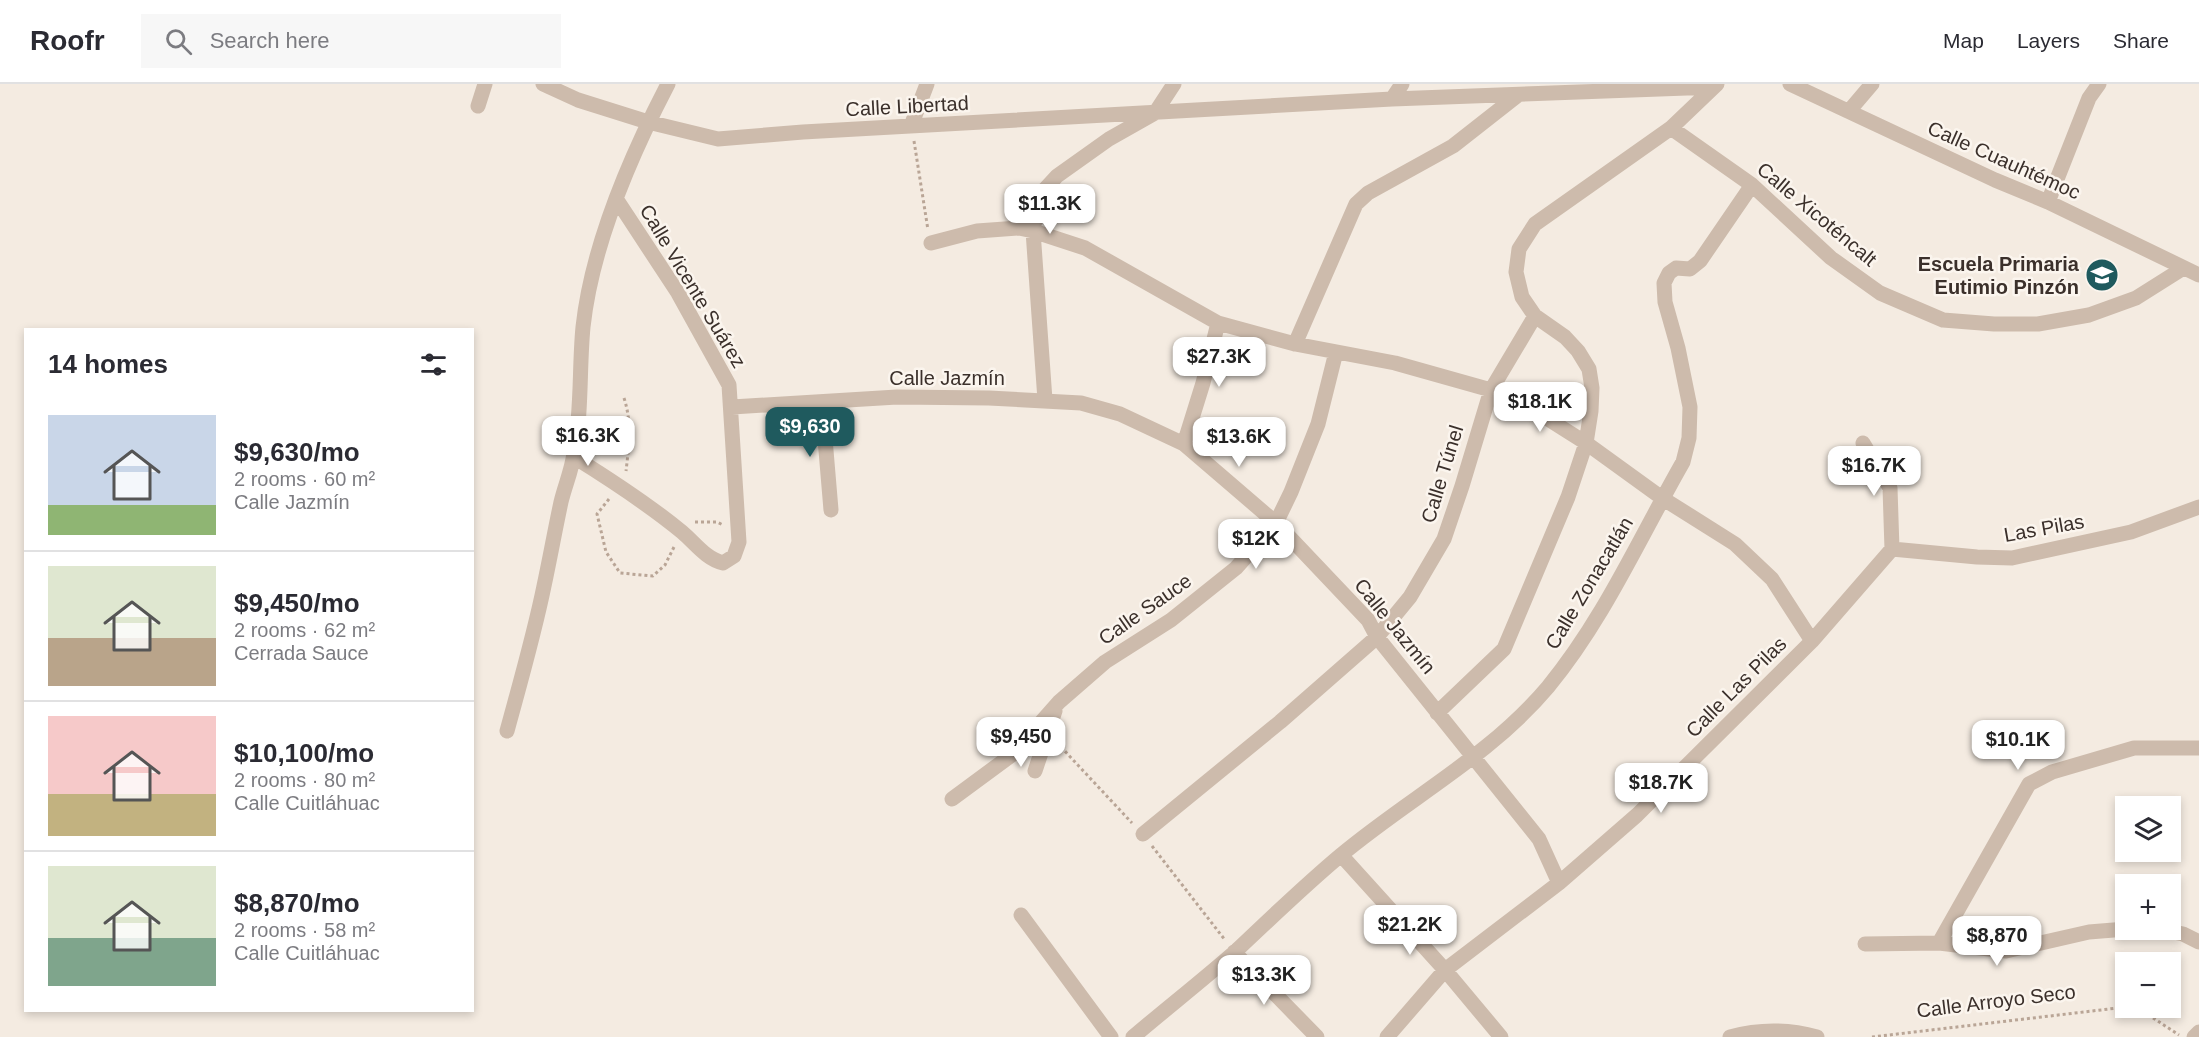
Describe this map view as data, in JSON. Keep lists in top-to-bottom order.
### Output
{
  "streets": {
    "street": [
      "Calle Libertad",
      "Calle Cuauhtémoc",
      "Calle Xicoténcalt",
      "Calle Vicente Suárez",
      "Calle Jazmín",
      "Calle Túnel",
      "Las Pilas",
      "Calle Zonacatlán",
      "Calle Sauce",
      "Calle Las Pilas"
    ],
    "path": ["Calle Arroyo Seco"]
  },
  "crossings": [
    ["Calle Libertad", "Calle Vicente Suárez"],
    ["Calle Cuauhtémoc", "Calle Xicoténcalt"],
    ["Calle Xicoténcalt", "Calle Zonacatlán"],
    ["Calle Vicente Suárez", "Calle Jazmín"],
    ["Calle Jazmín", "Calle Túnel"],
    ["Calle Jazmín", "Calle Zonacatlán"],
    ["Calle Jazmín", "Calle Sauce"],
    ["Calle Jazmín", "Calle Las Pilas"],
    ["Las Pilas", "Calle Las Pilas"]
  ],
  "places": {
    "school or university": ["Escuela Primaria Eutimio Pinzón"]
  },
  "page": {
    "header": "Roofr",
    "search": "Search here",
    "nav": ["Map", "Layers", "Share"],
    "price": [
      "$11.3K",
      "$27.3K",
      "$18.1K",
      "$9,630",
      "$16.3K",
      "$13.6K",
      "$16.7K",
      "$12K",
      "$9,450",
      "$10.1K",
      "$18.7K",
      "$21.2K",
      "$8,870",
      "$13.3K"
    ],
    "heading": "14 homes",
    "list": [
      {
        "name": "$9,630/mo",
        "note": "2 rooms · 60 m² · Calle Jazmín"
      },
      {
        "name": "$9,450/mo",
        "note": "2 rooms · 62 m² · Cerrada Sauce"
      },
      {
        "name": "$10,100/mo",
        "note": "2 rooms · 80 m² · Calle Cuitláhuac"
      },
      {
        "name": "$8,870/mo",
        "note": "2 rooms · 58 m² · Calle Cuitláhuac"
      }
    ],
    "map_buttons": ["+", "−"]
  }
}
